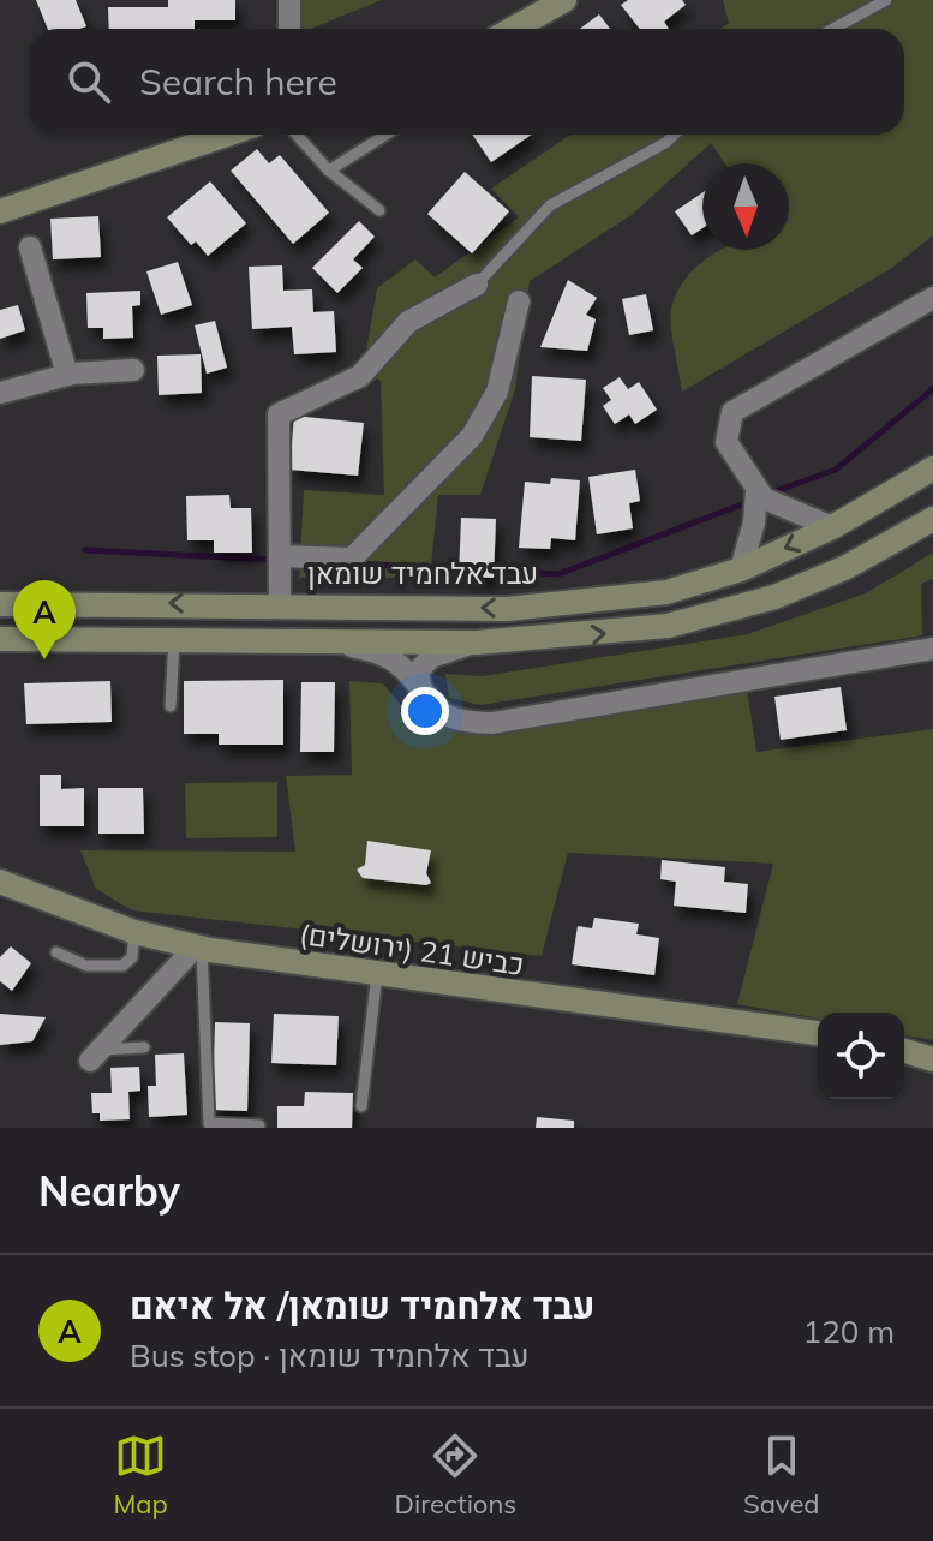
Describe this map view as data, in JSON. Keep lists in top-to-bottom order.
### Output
{
  "streets": {
    "main road": ["עבד אלחמיד שומאן", "כביש 21 (ירושלים)"]
  },
  "north": "bottom",
  "page": {
    "search": "Search here",
    "pins": "A",
    "heading": "Nearby",
    "list": [
      {
        "mark": "A",
        "name": "עבד אלחמיד שומאן/ אל איאם",
        "note": "Bus stop · עבד אלחמיד שומאן",
        "value": "120 m"
      }
    ],
    "nav": ["Map", "Directions", "Saved"]
  }
}
